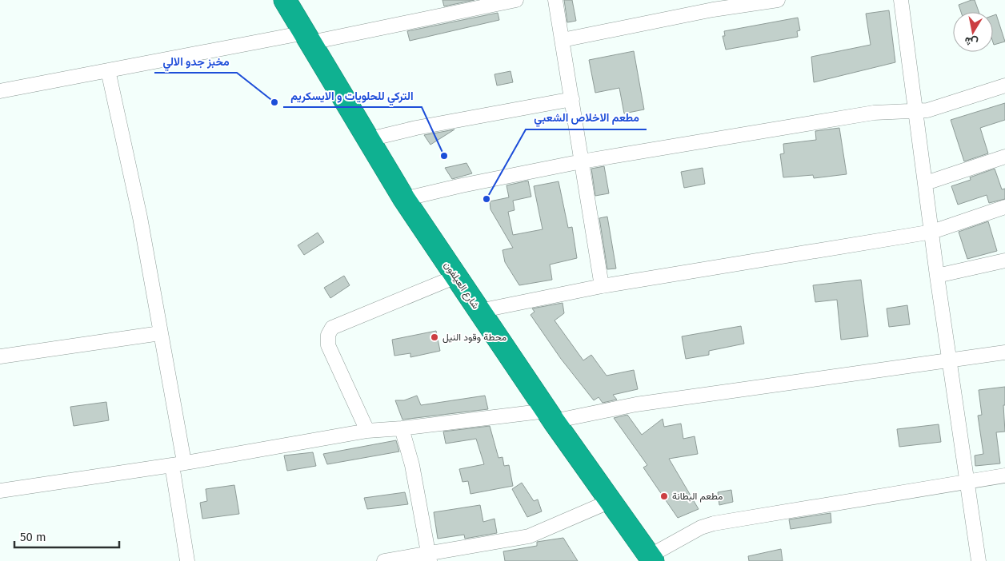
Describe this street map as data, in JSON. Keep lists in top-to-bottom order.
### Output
{
  "streets": {
    "highway": ["شارع العيلفون"]
  },
  "places": [
    "مخبز جدو الالي",
    "التركي للحلويات و الايسكريم",
    "مطعم الاخلاص الشعبي",
    "محطة وقود النيل",
    "مطعم البطانة"
  ],
  "scale_bar": "50 m",
  "north": "bottom"
}
